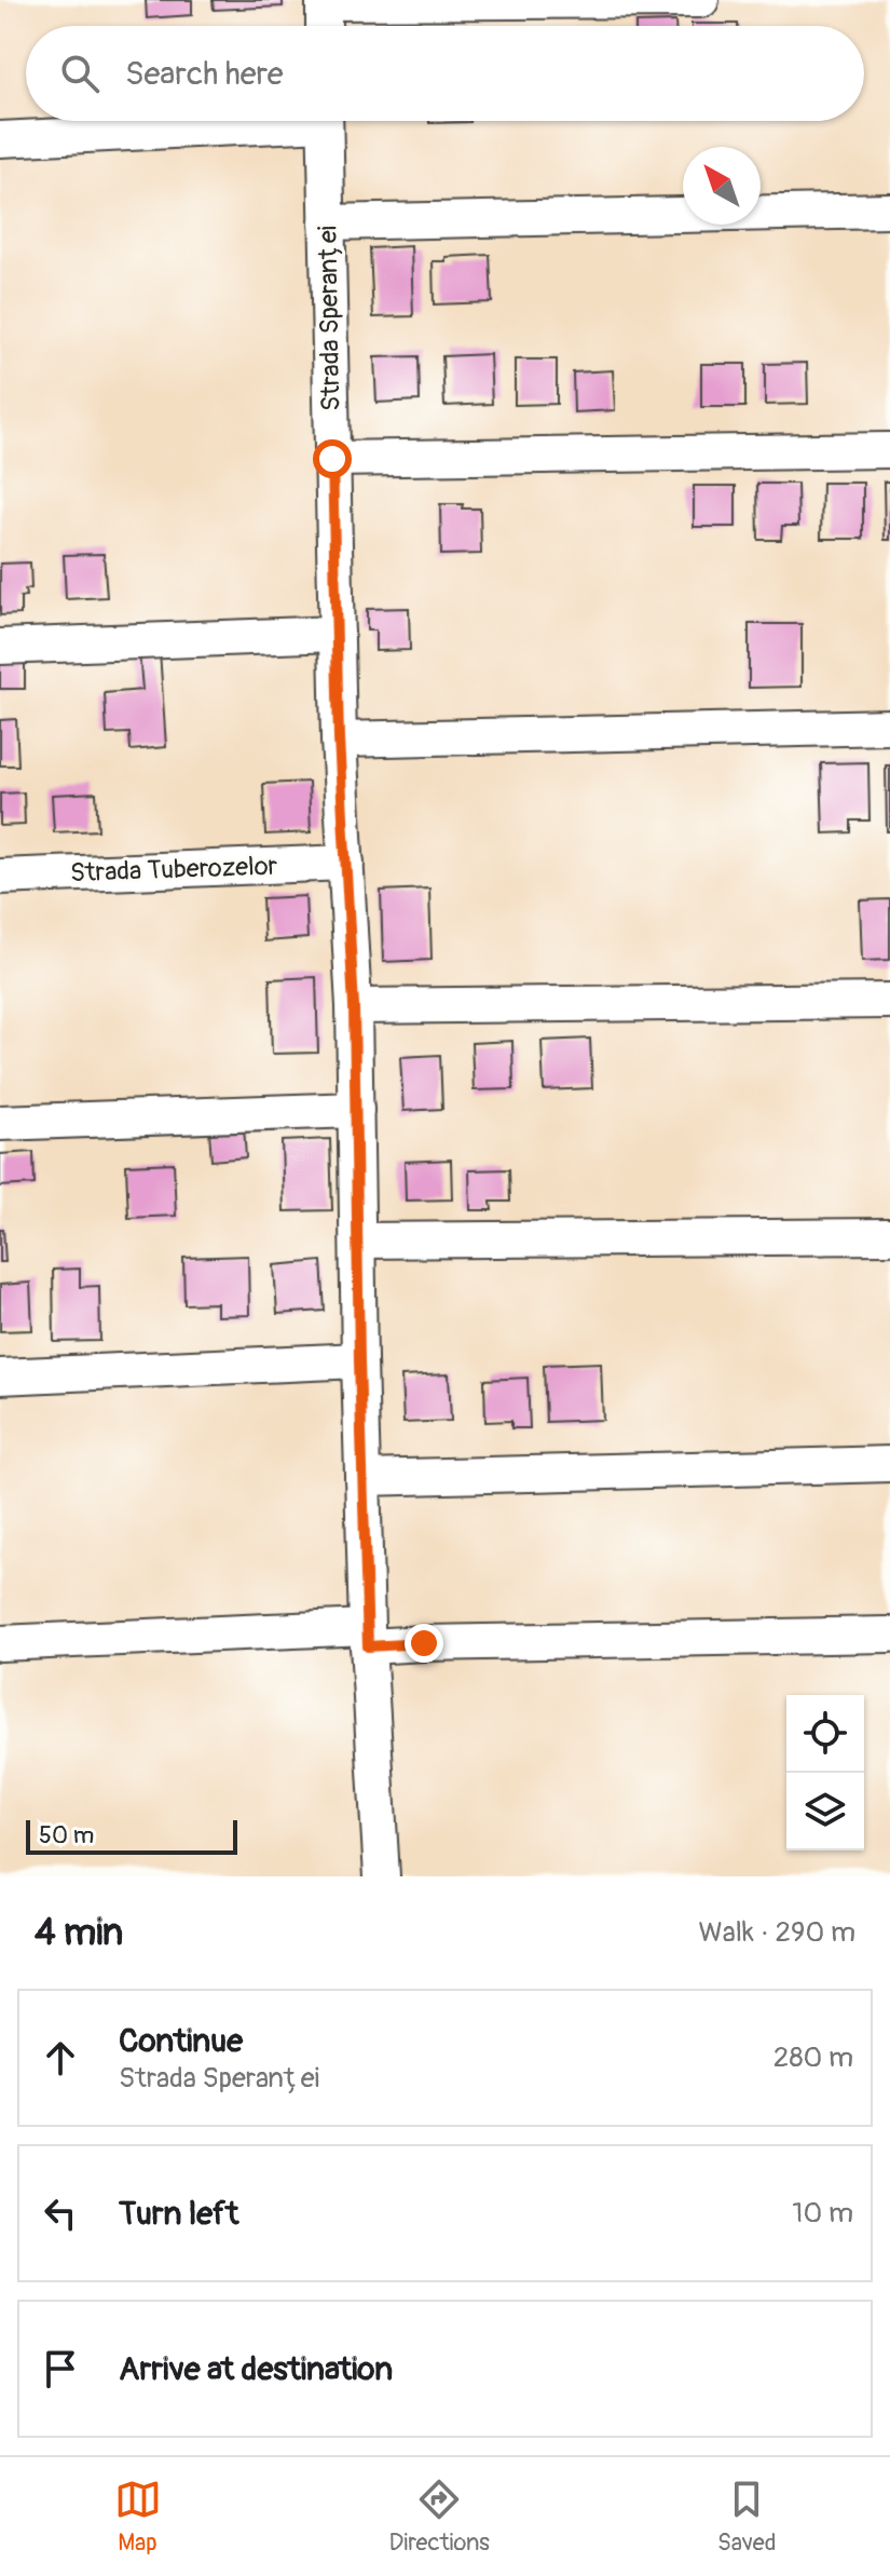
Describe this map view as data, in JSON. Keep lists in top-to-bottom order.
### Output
{
  "streets": {
    "street": ["Strada Speranței", "Strada Tuberozelor"]
  },
  "crossings": [
    ["Strada Speranței", "Strada Tuberozelor"]
  ],
  "scale_bar": "50 m",
  "north": "top left",
  "page": {
    "search": "Search here",
    "scale": "50 m",
    "heading": ["4 min", "Walk · 290 m"],
    "list": [
      ["Continue", "Strada Speranței", "280 m"],
      ["Turn left", "10 m"],
      "Arrive at destination"
    ],
    "nav": ["Map", "Directions", "Saved"]
  }
}
